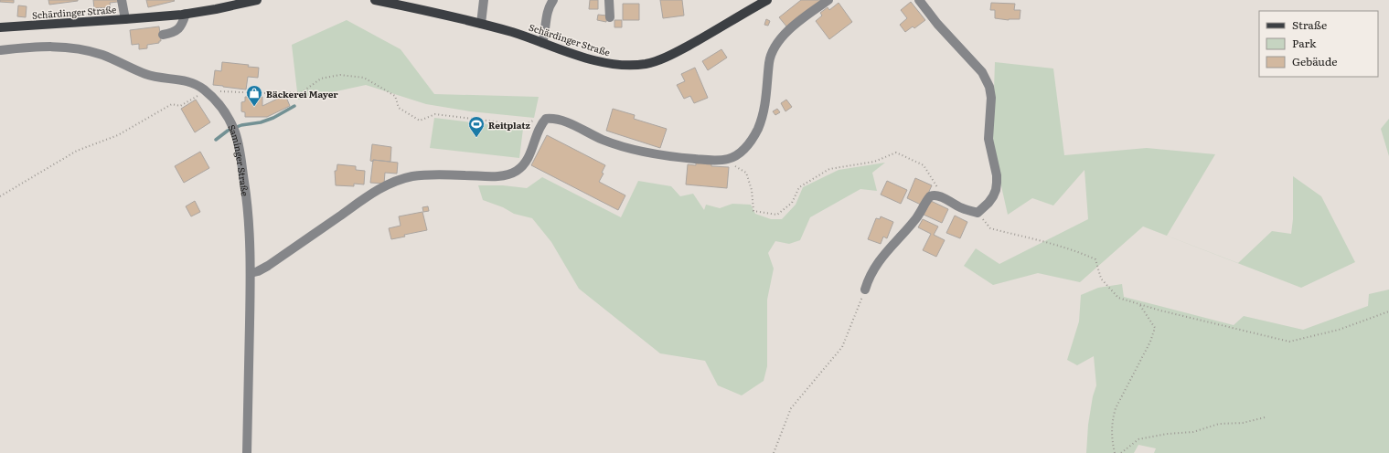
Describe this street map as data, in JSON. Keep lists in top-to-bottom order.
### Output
{
  "streets": {
    "main road": ["Schärdinger Straße"],
    "street": ["Saminger Straße"]
  },
  "places": {
    "shop": ["Bäckerei Mayer"],
    "sports": ["Reitplatz"]
  },
  "legend": ["Straße", "Park", "Gebäude"]
}
